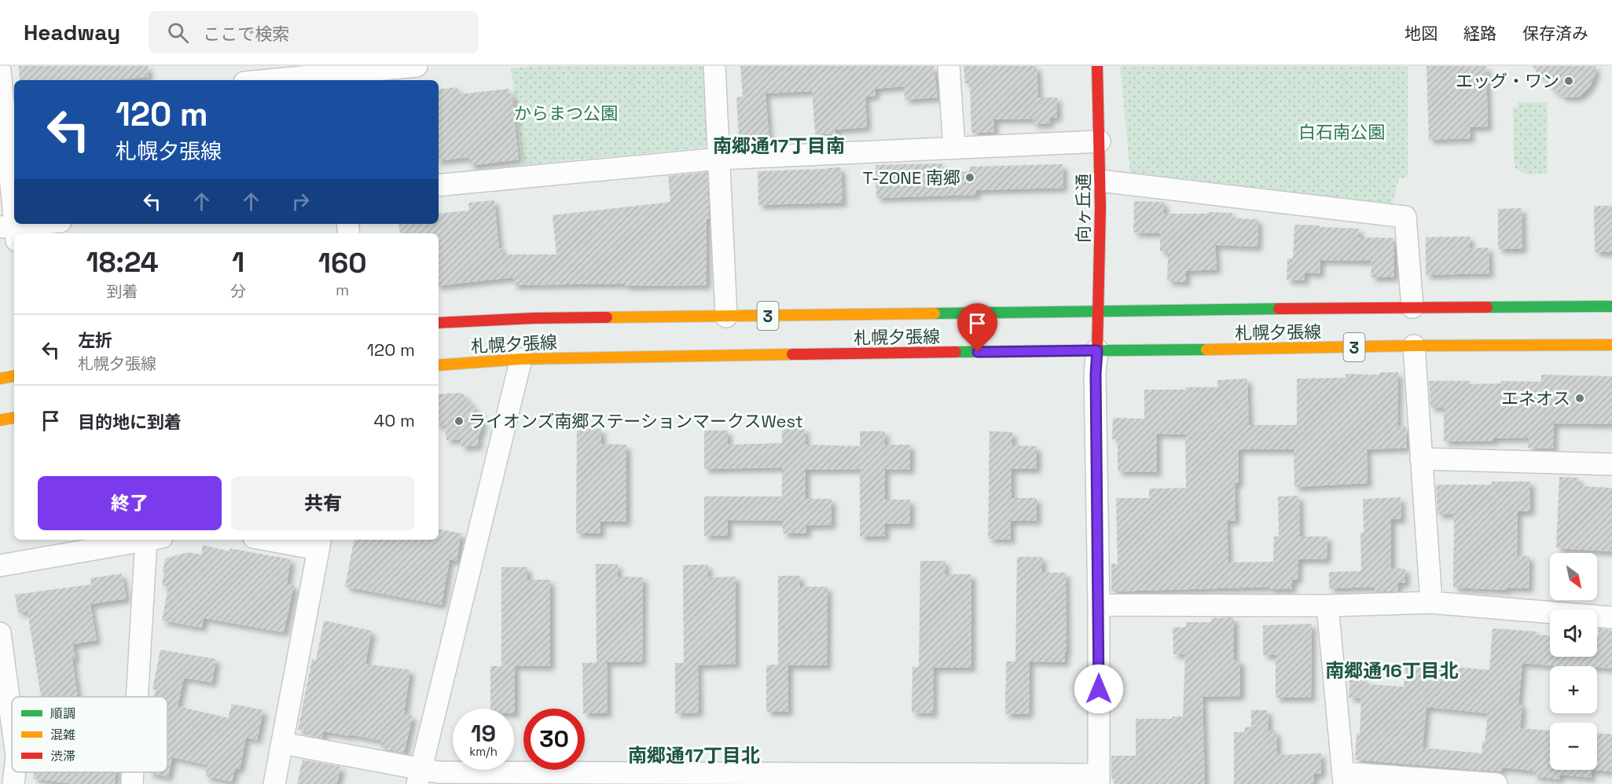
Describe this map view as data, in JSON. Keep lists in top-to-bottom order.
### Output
{
  "streets": {
    "main road": ["向ヶ丘通", "3", "札幌夕張線"]
  },
  "crossings": [
    ["向ヶ丘通", "札幌夕張線"]
  ],
  "districts": ["南郷通17丁目南", "南郷通16丁目北", "南郷通17丁目北"],
  "parks": ["からまつ公園", "白石南公園"],
  "places": [
    "エッグ・ワン",
    "T-ZONE 南郷",
    "エネオス",
    "ライオンズ南郷ステーションマークスWest"
  ],
  "legend": ["順調", "混雑", "渋滞"],
  "north": "bottom right",
  "page": {
    "header": "Headway",
    "search": "ここで検索",
    "nav": ["地図", "経路", "保存済み"],
    "turn": ["120 m", "札幌夕張線"],
    "eta": [
      "18:24",
      "到着",
      "1",
      "分",
      "160",
      "m"
    ],
    "list": [
      {
        "name": "左折",
        "note": "札幌夕張線",
        "value": "120 m"
      },
      {
        "name": "目的地に到着",
        "value": "40 m"
      }
    ],
    "buttons": ["終了", "共有"],
    "map_buttons": ["+", "−"],
    "speed": "19 km/h",
    "limit": "30"
  }
}
